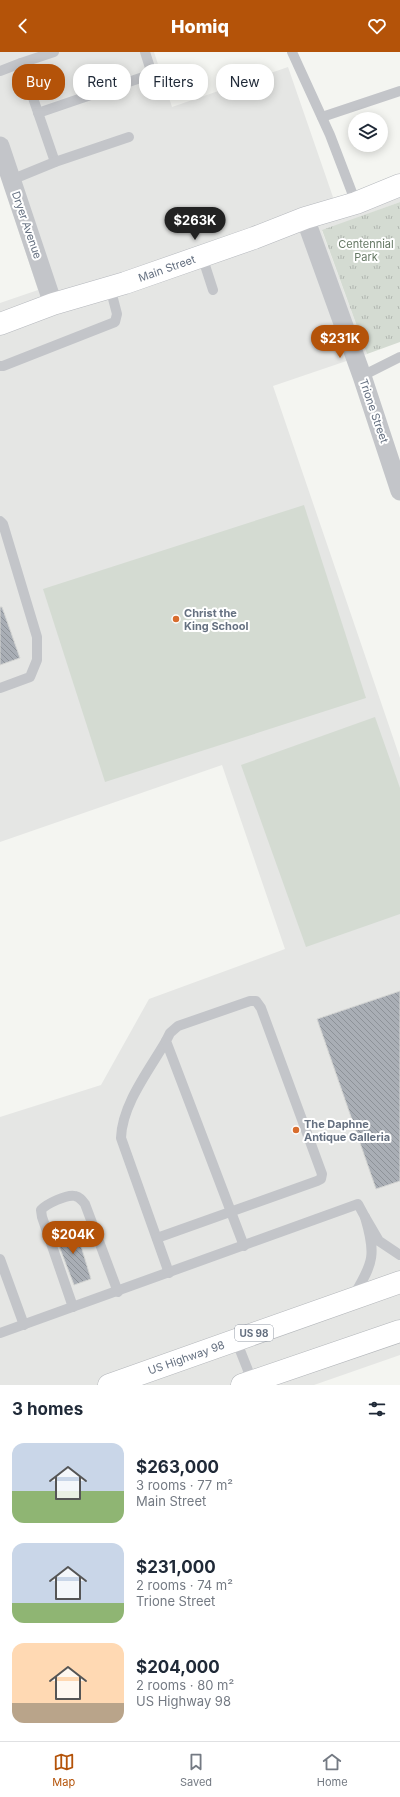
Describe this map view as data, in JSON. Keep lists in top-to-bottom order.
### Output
{
  "streets": {
    "main road": ["Main Street", "US 98", "US Highway 98"],
    "street": ["Dryer Avenue", "Trione Street"]
  },
  "crossings": [
    ["Dryer Avenue", "Main Street"],
    ["Main Street", "Trione Street"]
  ],
  "parks": ["Centennial Park"],
  "places": ["Christ the King School", "The Daphne Antique Galleria"],
  "page": {
    "header": "Homiq",
    "chip": [
      "Buy",
      "Rent",
      "Filters",
      "New"
    ],
    "price": ["$263K", "$231K", "$204K"],
    "heading": "3 homes",
    "list": [
      {
        "name": "$263,000",
        "note": "3 rooms · 77 m² · Main Street"
      },
      {
        "name": "$231,000",
        "note": "2 rooms · 74 m² · Trione Street"
      },
      {
        "name": "$204,000",
        "note": "2 rooms · 80 m² · US Highway 98"
      }
    ],
    "tabs": ["Map", "Saved", "Home"]
  }
}
